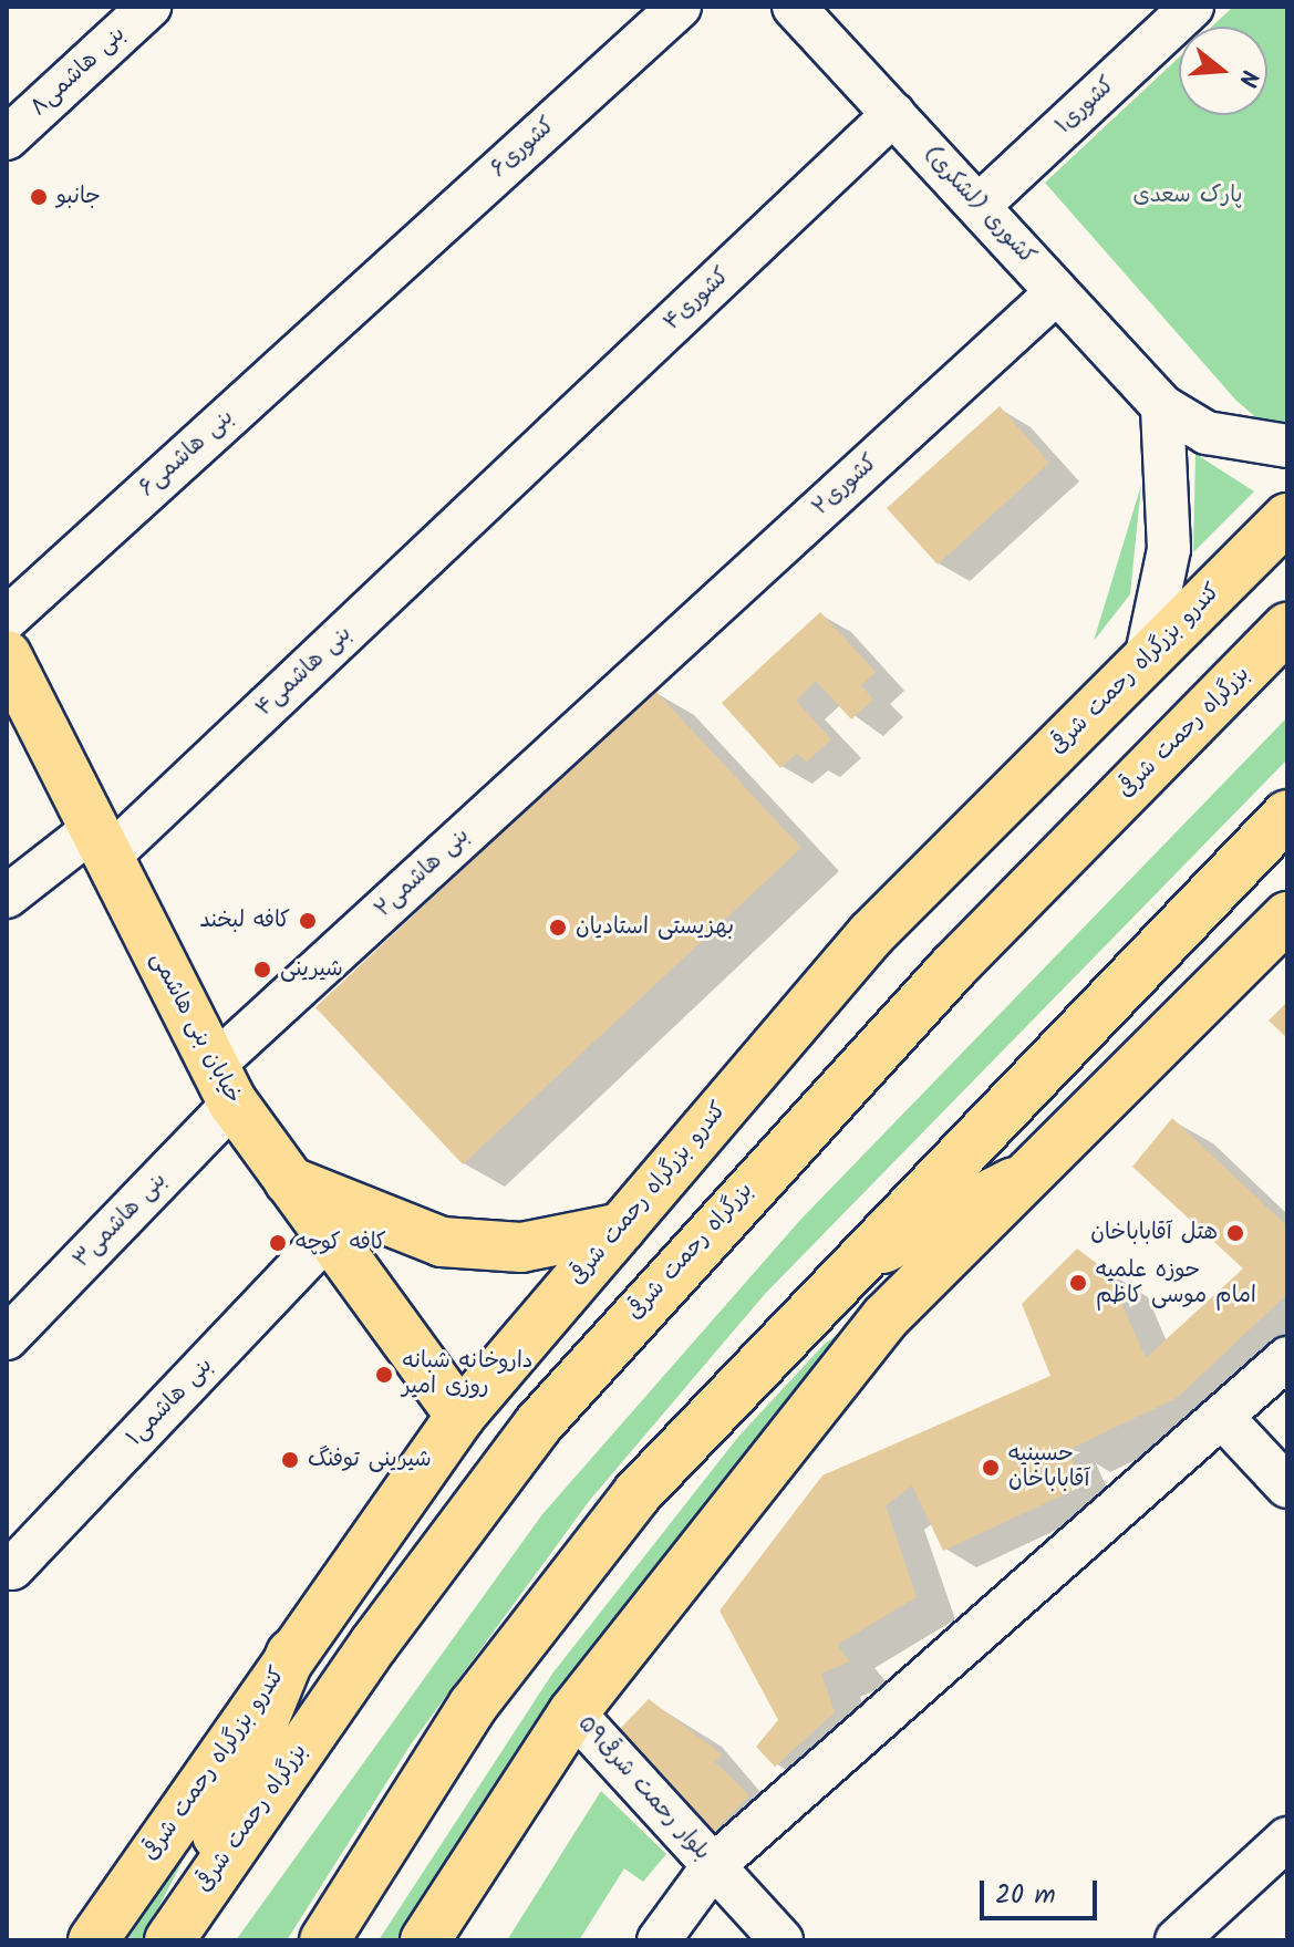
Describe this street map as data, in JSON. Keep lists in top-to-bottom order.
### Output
{
  "streets": {
    "main road": ["کندرو بزرگراه رحمت شرقی", "بزرگراه رحمت شرقی", "خیابان بنی هاشمی"],
    "street": [
      "۸بنی هاشمی",
      "۱کشوری",
      "کشوری۶",
      "کشوری (لشکری)",
      "کشوری۴",
      "۶بنی هاشمی",
      "کشوری۲",
      "۴بنی هاشمی",
      "۲بنی هاشمی",
      "بنی هاشمی۳",
      "بنی هاشمی۱",
      "بلوار رحمت شرقی۵۹"
    ]
  },
  "crossings": [
    ["۱کشوری", "کشوری (لشکری)"],
    ["کشوری۶", "۶بنی هاشمی"],
    ["کشوری (لشکری)", "کشوری۴"],
    ["کشوری (لشکری)", "کشوری۲"],
    ["کشوری۴", "۴بنی هاشمی"],
    ["کشوری۲", "۲بنی هاشمی"],
    ["کندرو بزرگراه رحمت شرقی", "خیابان بنی هاشمی"],
    ["۴بنی هاشمی", "خیابان بنی هاشمی"],
    ["۲بنی هاشمی", "خیابان بنی هاشمی"],
    ["۲بنی هاشمی", "بنی هاشمی۳"],
    ["خیابان بنی هاشمی", "بنی هاشمی۳"],
    ["خیابان بنی هاشمی", "بنی هاشمی۱"]
  ],
  "parks": ["پارک سعدی"],
  "places": [
    "جانبو",
    "کافه لبخند",
    "بهزیستی استادیان",
    "شیرینی",
    "هتل آقاباباخان",
    "کافه کوچه",
    "حوزه علمیه امام موسی کاظم",
    "داروخانه شبانه روزی امیر",
    "شیرینی توفنگ",
    "حسینیه آقاباباخان"
  ],
  "scale_bar": "20 m",
  "north": "right"
}
